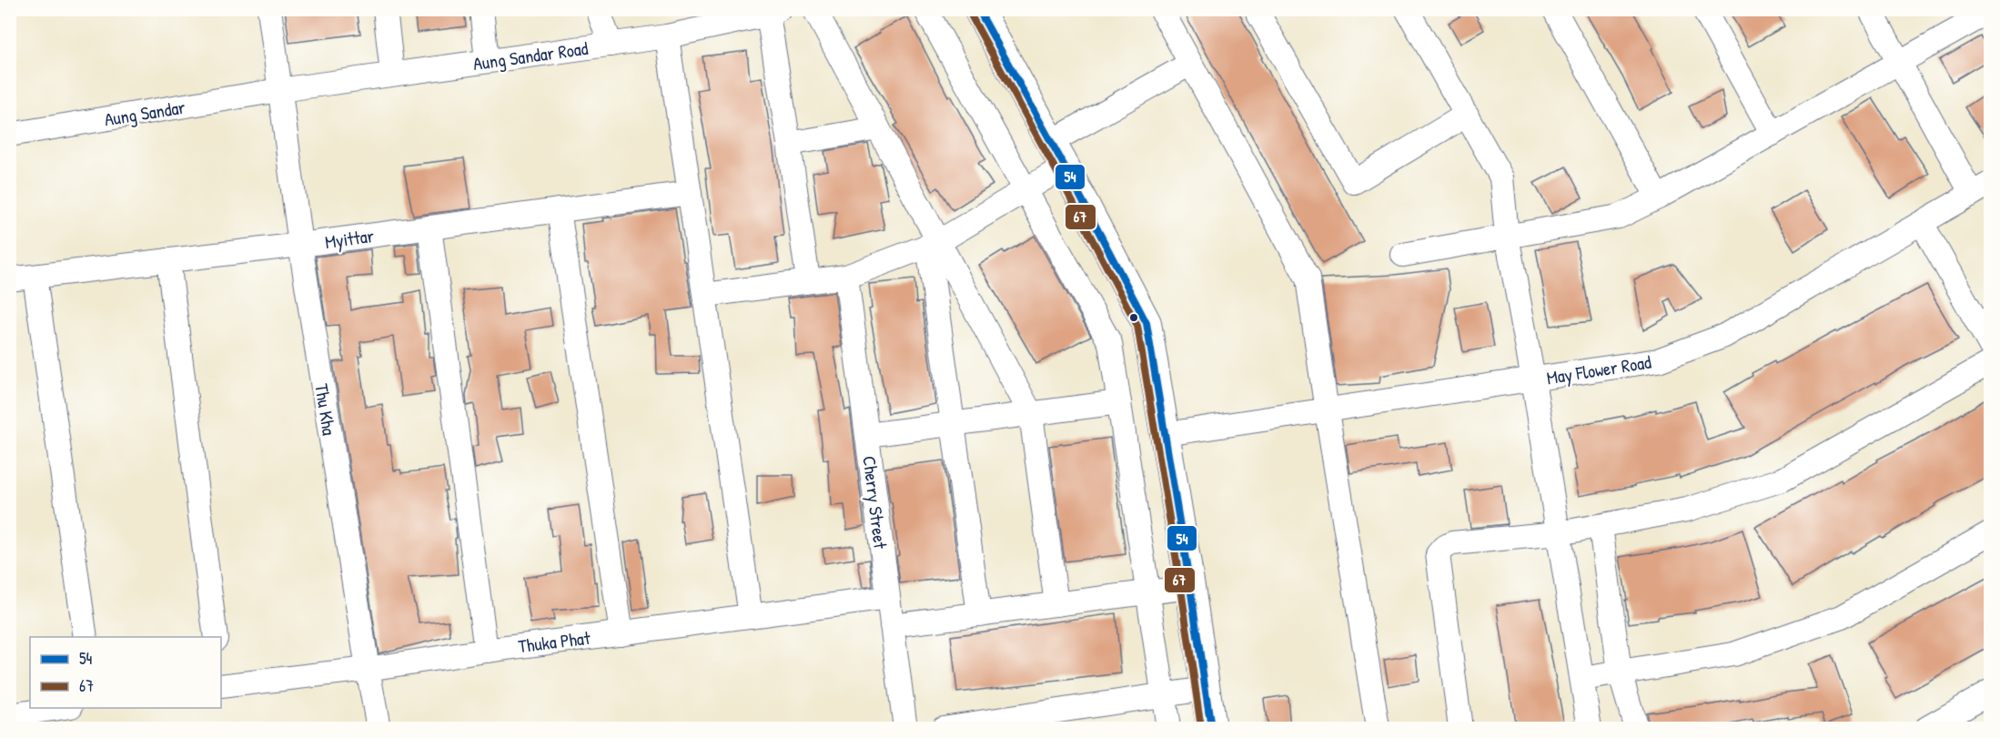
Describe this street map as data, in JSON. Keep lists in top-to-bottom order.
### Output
{
  "streets": {
    "street": [
      "Aung Sandar Road",
      "Aung Sandar",
      "Myittar",
      "May Flower Road",
      "Thu Kha",
      "Cherry Street",
      "Thuka Phat"
    ]
  },
  "crossings": [
    ["Aung Sandar Road", "Aung Sandar"],
    ["Aung Sandar Road", "Thu Kha"],
    ["Aung Sandar", "Thu Kha"],
    ["Myittar", "Thu Kha"],
    ["Thu Kha", "Thuka Phat"],
    ["Cherry Street", "Thuka Phat"]
  ],
  "lines": ["transit line 54", "transit line 67"],
  "legend": ["54", "67"]
}
